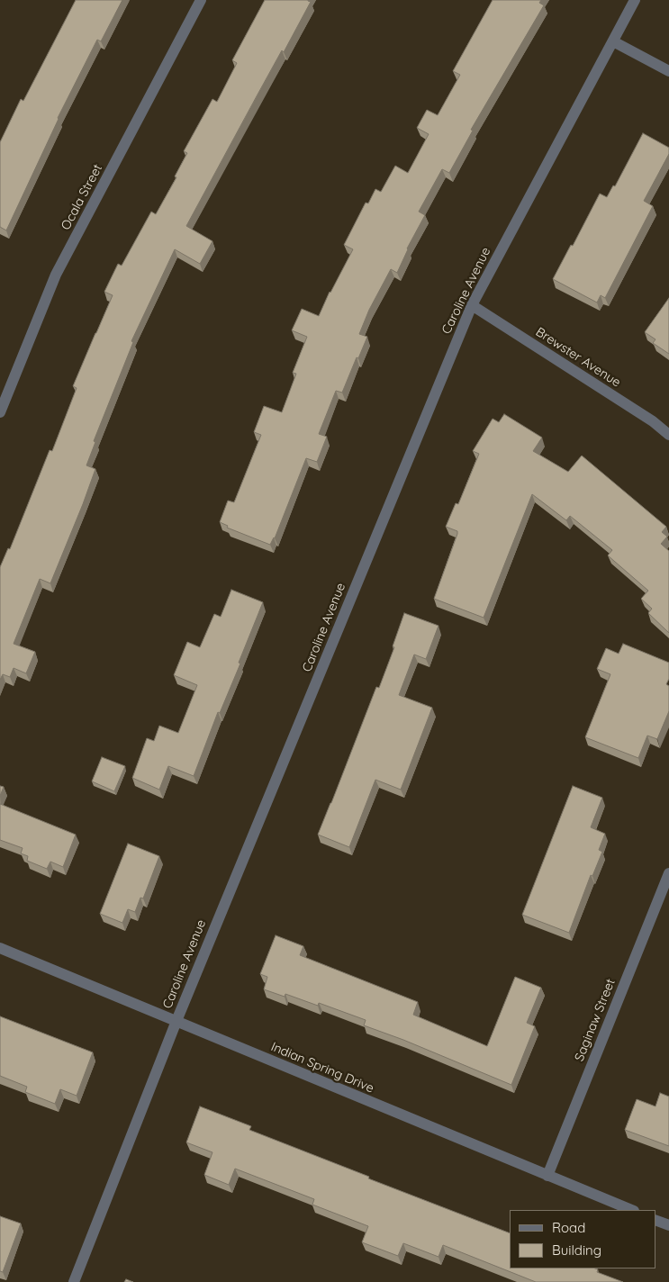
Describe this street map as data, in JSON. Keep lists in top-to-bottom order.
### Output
{
  "streets": {
    "street": [
      "Ocala Street",
      "Caroline Avenue",
      "Brewster Avenue",
      "Saginaw Street",
      "Indian Spring Drive"
    ]
  },
  "crossings": [
    ["Caroline Avenue", "Brewster Avenue"],
    ["Caroline Avenue", "Indian Spring Drive"],
    ["Saginaw Street", "Indian Spring Drive"]
  ],
  "legend": ["Road", "Building"]
}
